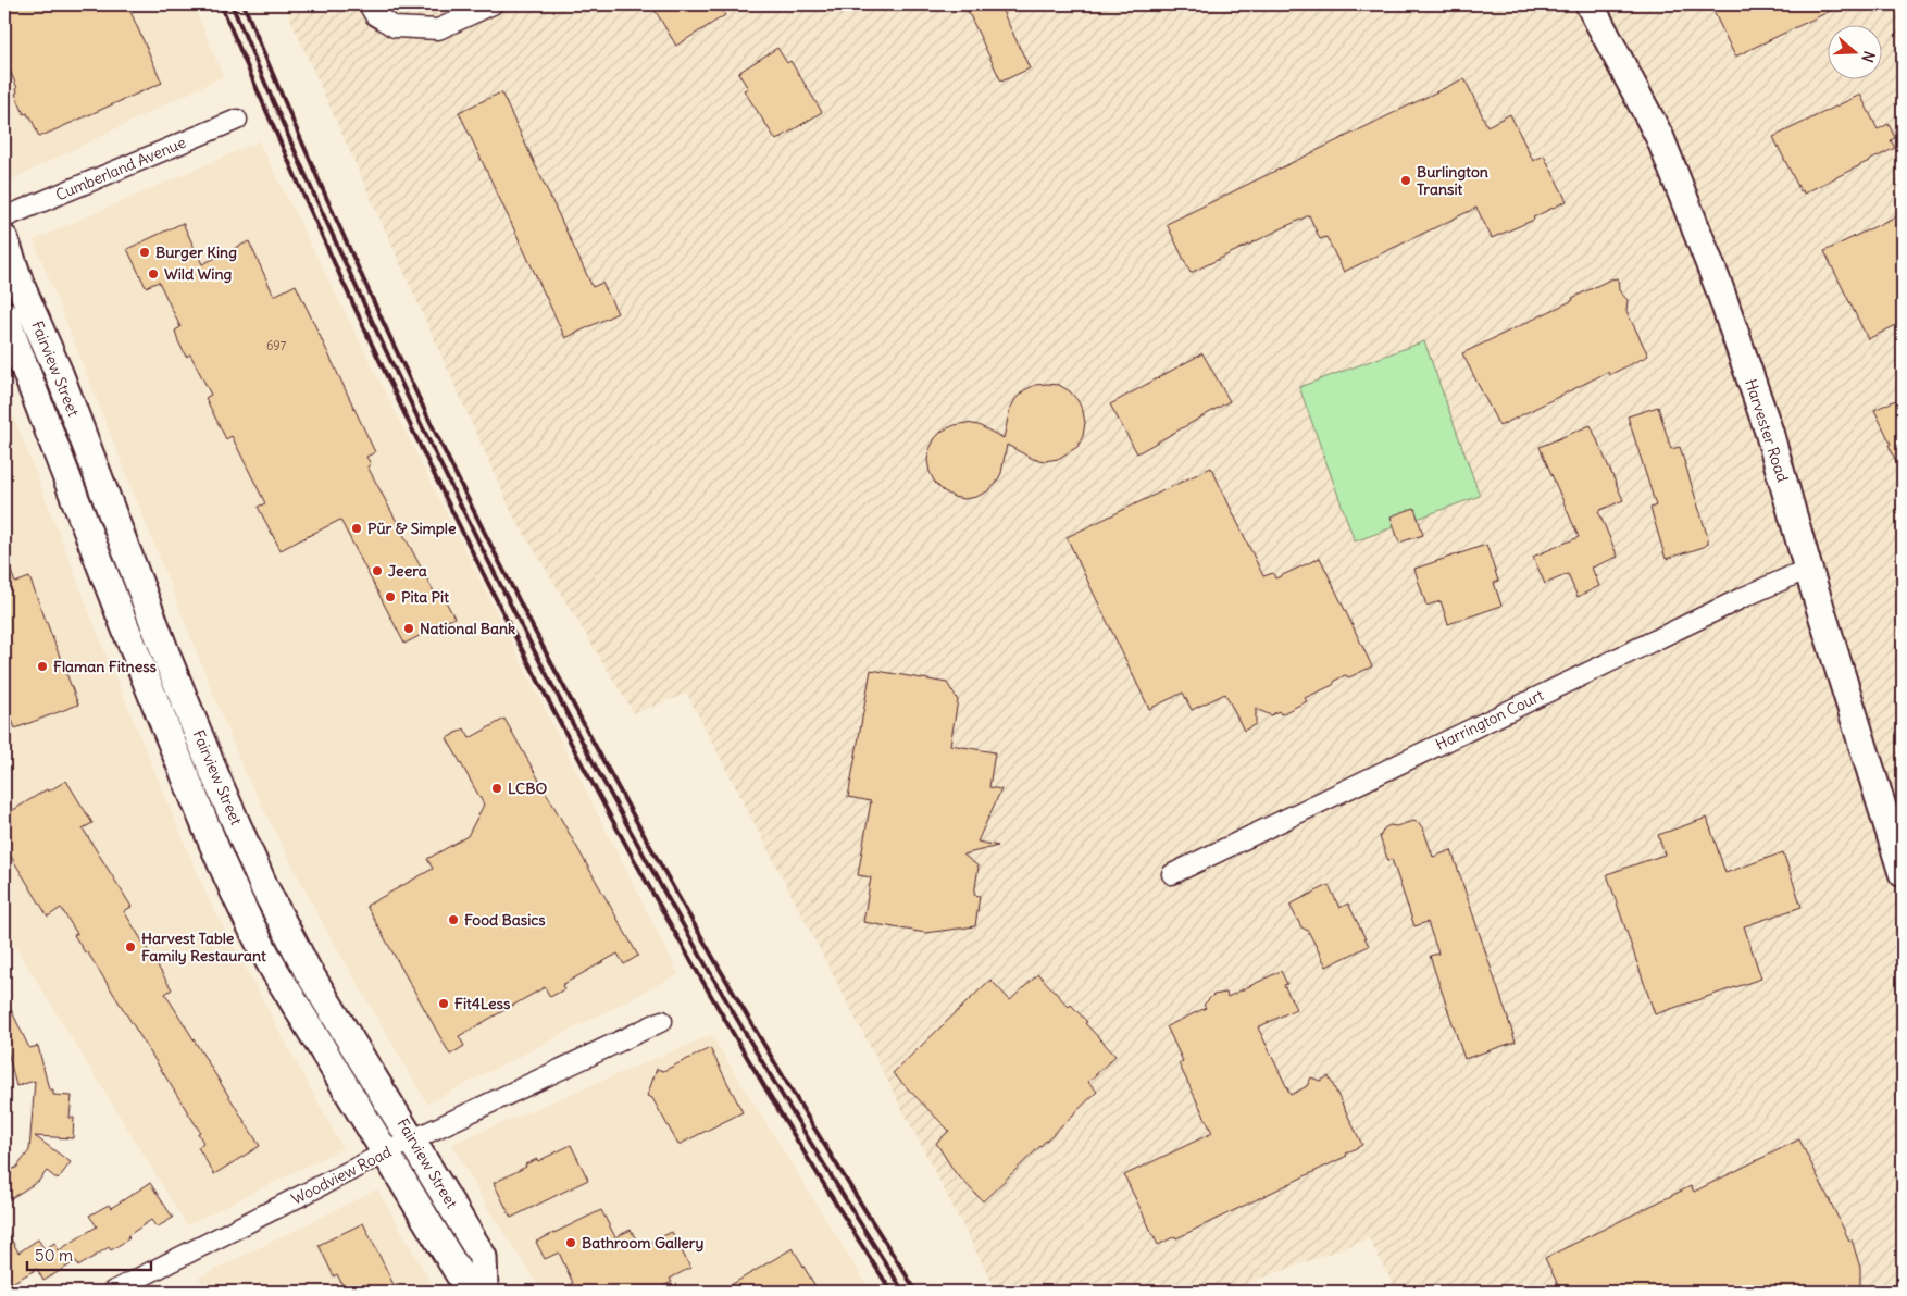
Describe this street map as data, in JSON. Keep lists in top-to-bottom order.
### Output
{
  "streets": {
    "main road": ["Fairview Street", "Harvester Road"],
    "street": ["Cumberland Avenue", "Harrington Court", "Woodview Road"]
  },
  "crossings": [
    ["Fairview Street", "Woodview Road"],
    ["Harvester Road", "Harrington Court"]
  ],
  "places": [
    "Burlington Transit",
    "Burger King",
    "Wild Wing",
    "Pür & Simple",
    "Jeera",
    "Pita Pit",
    "National Bank",
    "Flaman Fitness",
    "LCBO",
    "Food Basics",
    "Harvest Table Family Restaurant",
    "Fit4Less",
    "Bathroom Gallery"
  ],
  "house_numbers": ["697"],
  "scale_bar": "50 m",
  "north": "right"
}
